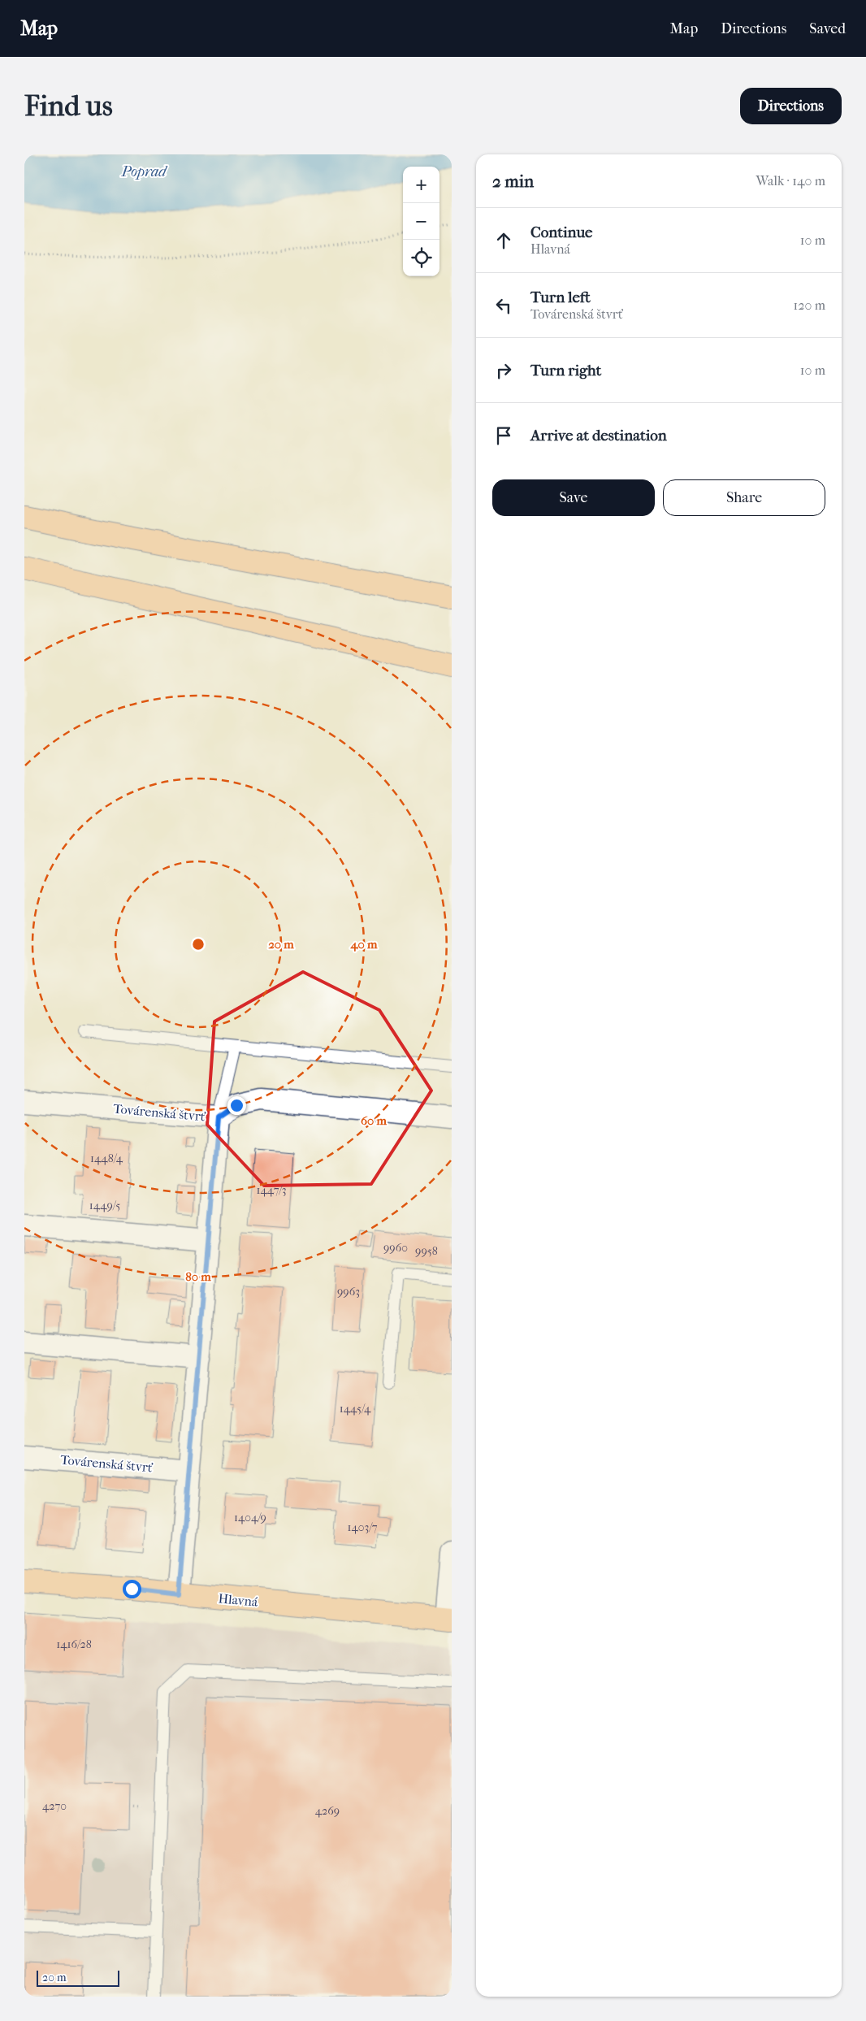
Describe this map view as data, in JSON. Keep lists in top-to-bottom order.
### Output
{
  "streets": {
    "main road": ["Hlavná"],
    "street": ["Továrenská štvrť"]
  },
  "crossings": [
    ["Továrenská štvrť", "Hlavná"]
  ],
  "water": ["Poprad"],
  "house_numbers": [
    "1448/4",
    "1447/3",
    "1449/5",
    "9960",
    "9958",
    "9963",
    "1445/4",
    "1404/9",
    "1403/7",
    "1416/28",
    "4270",
    "4269"
  ],
  "scale_bar": "20 m",
  "page": {
    "header": "Map",
    "nav": ["Map", "Directions", "Saved"],
    "buttons": [
      "Directions",
      ["Save", "Share"]
    ],
    "title": "Find us",
    "heading": ["2 min", "Walk · 140 m"],
    "map_buttons": ["+", "−"],
    "list": [
      ["Continue", "Hlavná", "10 m"],
      ["Turn left", "Továrenská štvrť", "120 m"],
      ["Turn right", "10 m"],
      "Arrive at destination"
    ],
    "scale": "20 m"
  },
  "rings": [
    "20 m",
    "40 m",
    "60 m",
    "80 m"
  ]
}
